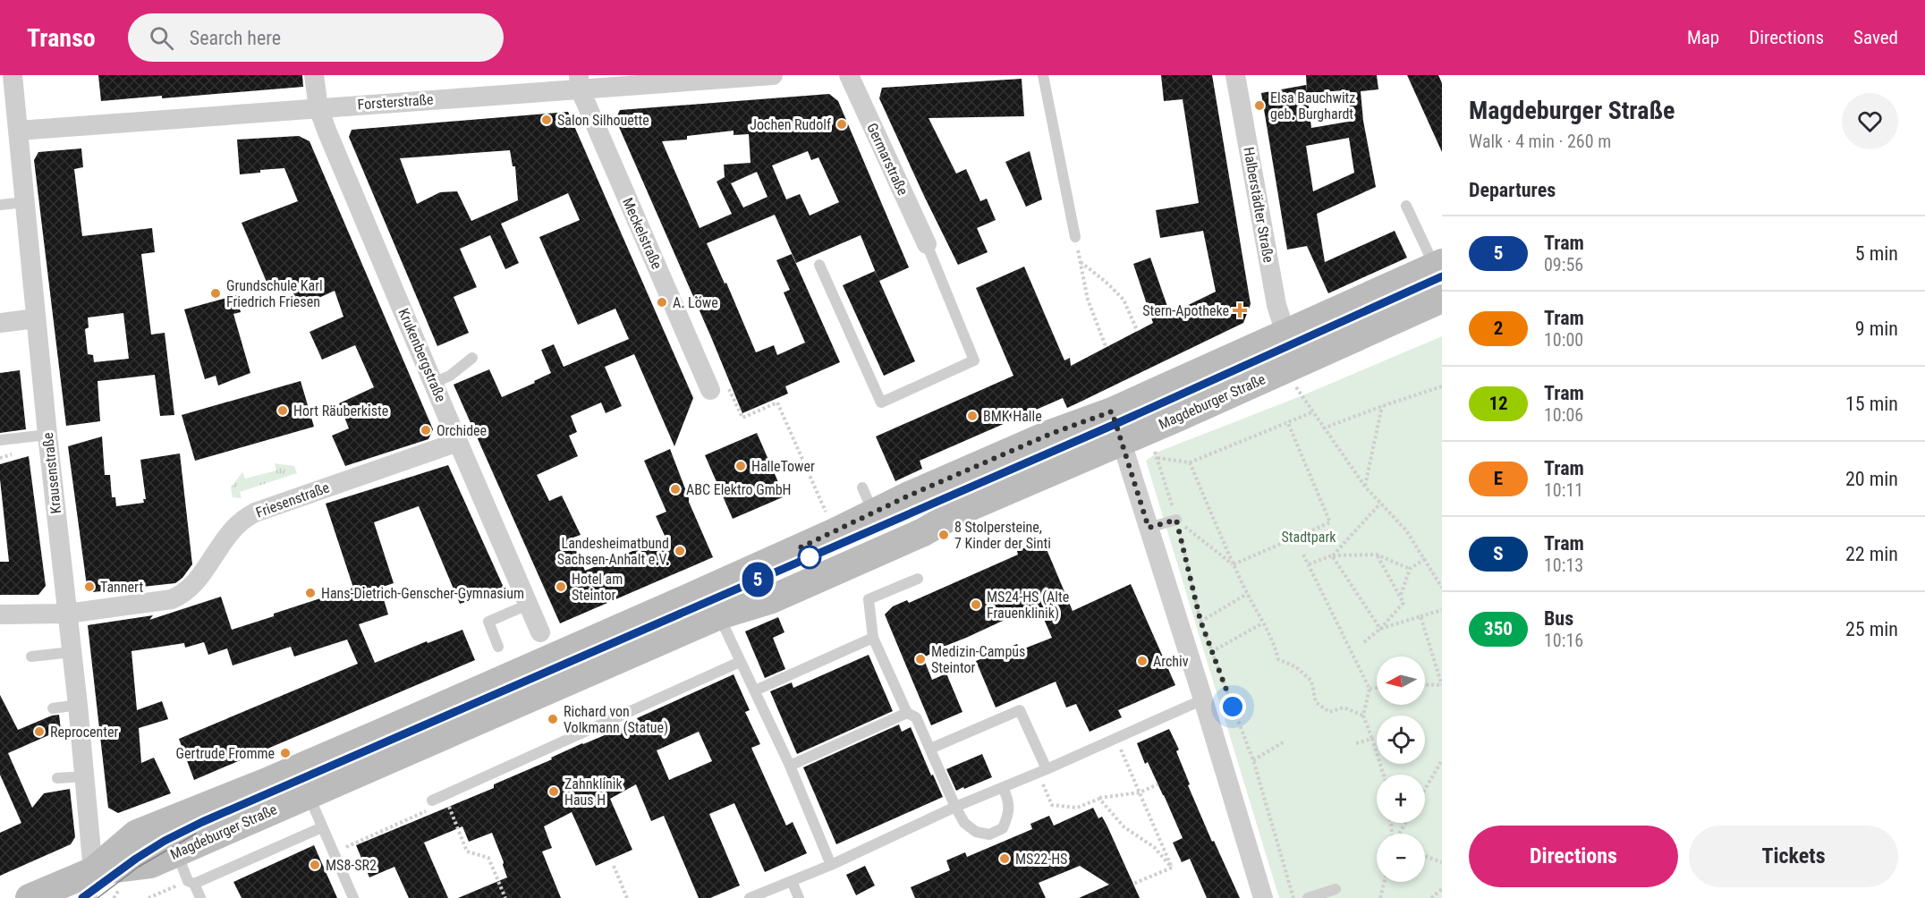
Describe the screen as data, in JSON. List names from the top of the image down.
{
  "streets": {
    "street": [
      "Forsterstraße",
      "Germarstraße",
      "Halberstädter Straße",
      "Meckelstraße",
      "Krukenbergstraße",
      "Magdeburger Straße",
      "Krausenstraße",
      "Friesenstraße"
    ]
  },
  "crossings": [
    ["Forsterstraße", "Meckelstraße"],
    ["Forsterstraße", "Krukenbergstraße"],
    ["Forsterstraße", "Krausenstraße"],
    ["Halberstädter Straße", "Magdeburger Straße"],
    ["Krukenbergstraße", "Friesenstraße"],
    ["Magdeburger Straße", "Krausenstraße"],
    ["Krausenstraße", "Friesenstraße"]
  ],
  "parks": ["Stadtpark"],
  "places": {
    "other": [
      "Elsa Bauchwitz geb. Burghardt",
      "Salon Silhouette",
      "Jochen Rudolf",
      "Grundschule Karl Friedrich Friesen",
      "A. Löwe",
      "Hort Räuberkiste",
      "BMK Halle",
      "Orchidee",
      "HalleTower",
      "ABC Elektro GmbH",
      "8 Stolpersteine, 7 Kinder der Sinti",
      "Landesheimatbund Sachsen-Anhalt e.V.",
      "Tannert",
      "Hotel am Steintor",
      "Hans-Dietrich-Genscher-Gymnasium",
      "MS24-HS (Alte Frauenklinik)",
      "Medizin-Campus Steintor",
      "Archiv",
      "Richard von Volkmann (Statue)",
      "Reprocenter",
      "Gertrude Fromme",
      "Zahnklinik Haus H",
      "MS22-HS",
      "MS8-SR2"
    ],
    "health": ["Stern-Apotheke"]
  },
  "lines": ["tram line 5"],
  "north": "left",
  "page": {
    "header": "Transo",
    "search": "Search here",
    "nav": ["Map", "Directions", "Saved"],
    "on_map": "5",
    "heading": [
      ["Magdeburger Straße", "Walk · 4 min · 260 m"],
      "Departures"
    ],
    "list": [
      {
        "mark": "5",
        "name": "Tram",
        "note": "09:56",
        "value": "5 min"
      },
      {
        "mark": "2",
        "name": "Tram",
        "note": "10:00",
        "value": "9 min"
      },
      {
        "mark": "12",
        "name": "Tram",
        "note": "10:06",
        "value": "15 min"
      },
      {
        "mark": "E",
        "name": "Tram",
        "note": "10:11",
        "value": "20 min"
      },
      {
        "mark": "S",
        "name": "Tram",
        "note": "10:13",
        "value": "22 min"
      },
      {
        "mark": "350",
        "name": "Bus",
        "note": "10:16",
        "value": "25 min"
      }
    ],
    "map_buttons": ["+", "−"],
    "buttons": ["Directions", "Tickets"]
  }
}
